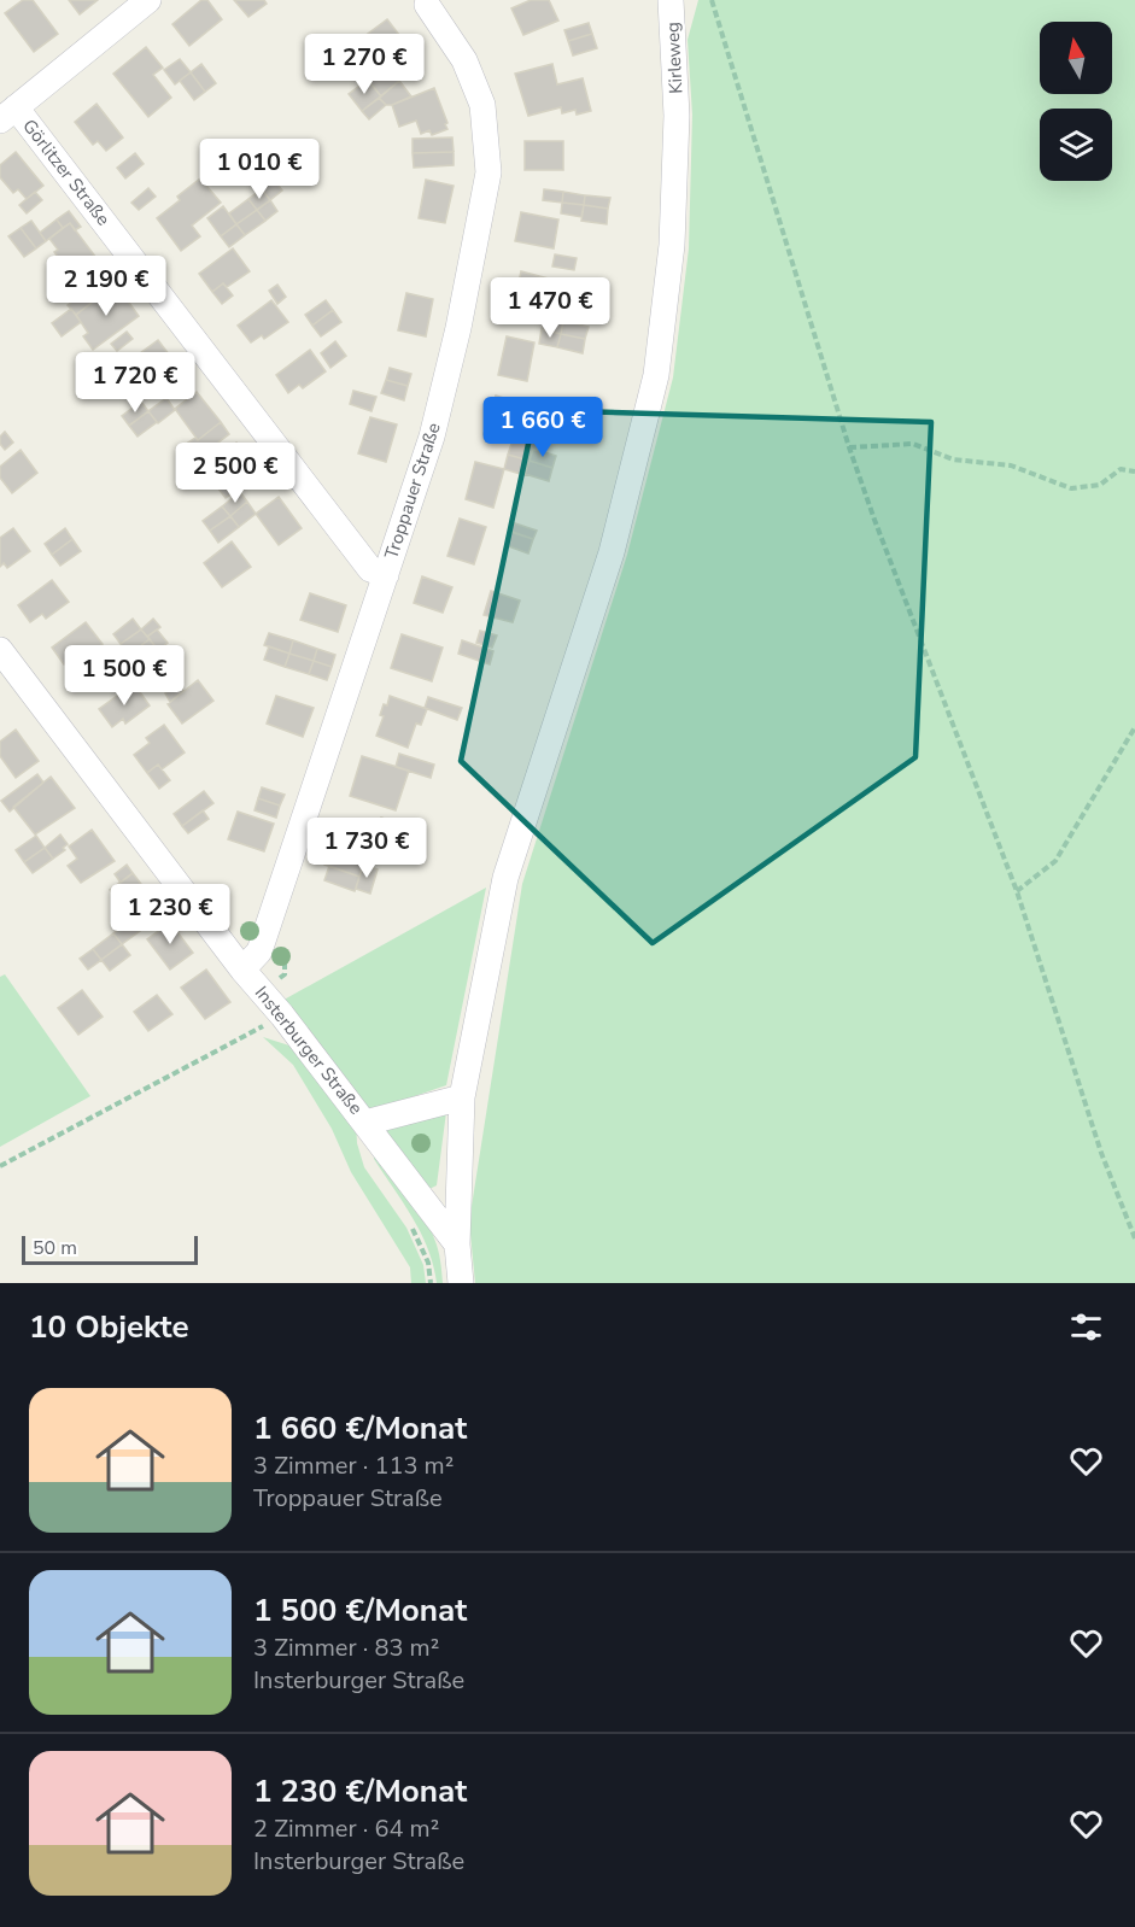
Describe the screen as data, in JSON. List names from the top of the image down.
{
  "streets": {
    "street": [
      "Kirleweg",
      "Görlitzer Straße",
      "Troppauer Straße",
      "Insterburger Straße"
    ]
  },
  "crossings": [
    ["Kirleweg", "Insterburger Straße"],
    ["Görlitzer Straße", "Troppauer Straße"],
    ["Troppauer Straße", "Insterburger Straße"]
  ],
  "scale_bar": "50 m",
  "north": "top",
  "page": {
    "price": [
      "1 270 €",
      "1 010 €",
      "2 190 €",
      "1 470 €",
      "1 720 €",
      "1 660 €",
      "2 500 €",
      "1 500 €",
      "1 730 €",
      "1 230 €"
    ],
    "scale": "50 m",
    "heading": "10 Objekte",
    "list": [
      {
        "name": "1 660 €/Monat",
        "note": "3 Zimmer · 113 m² · Troppauer Straße"
      },
      {
        "name": "1 500 €/Monat",
        "note": "3 Zimmer · 83 m² · Insterburger Straße"
      },
      {
        "name": "1 230 €/Monat",
        "note": "2 Zimmer · 64 m² · Insterburger Straße"
      }
    ]
  }
}
